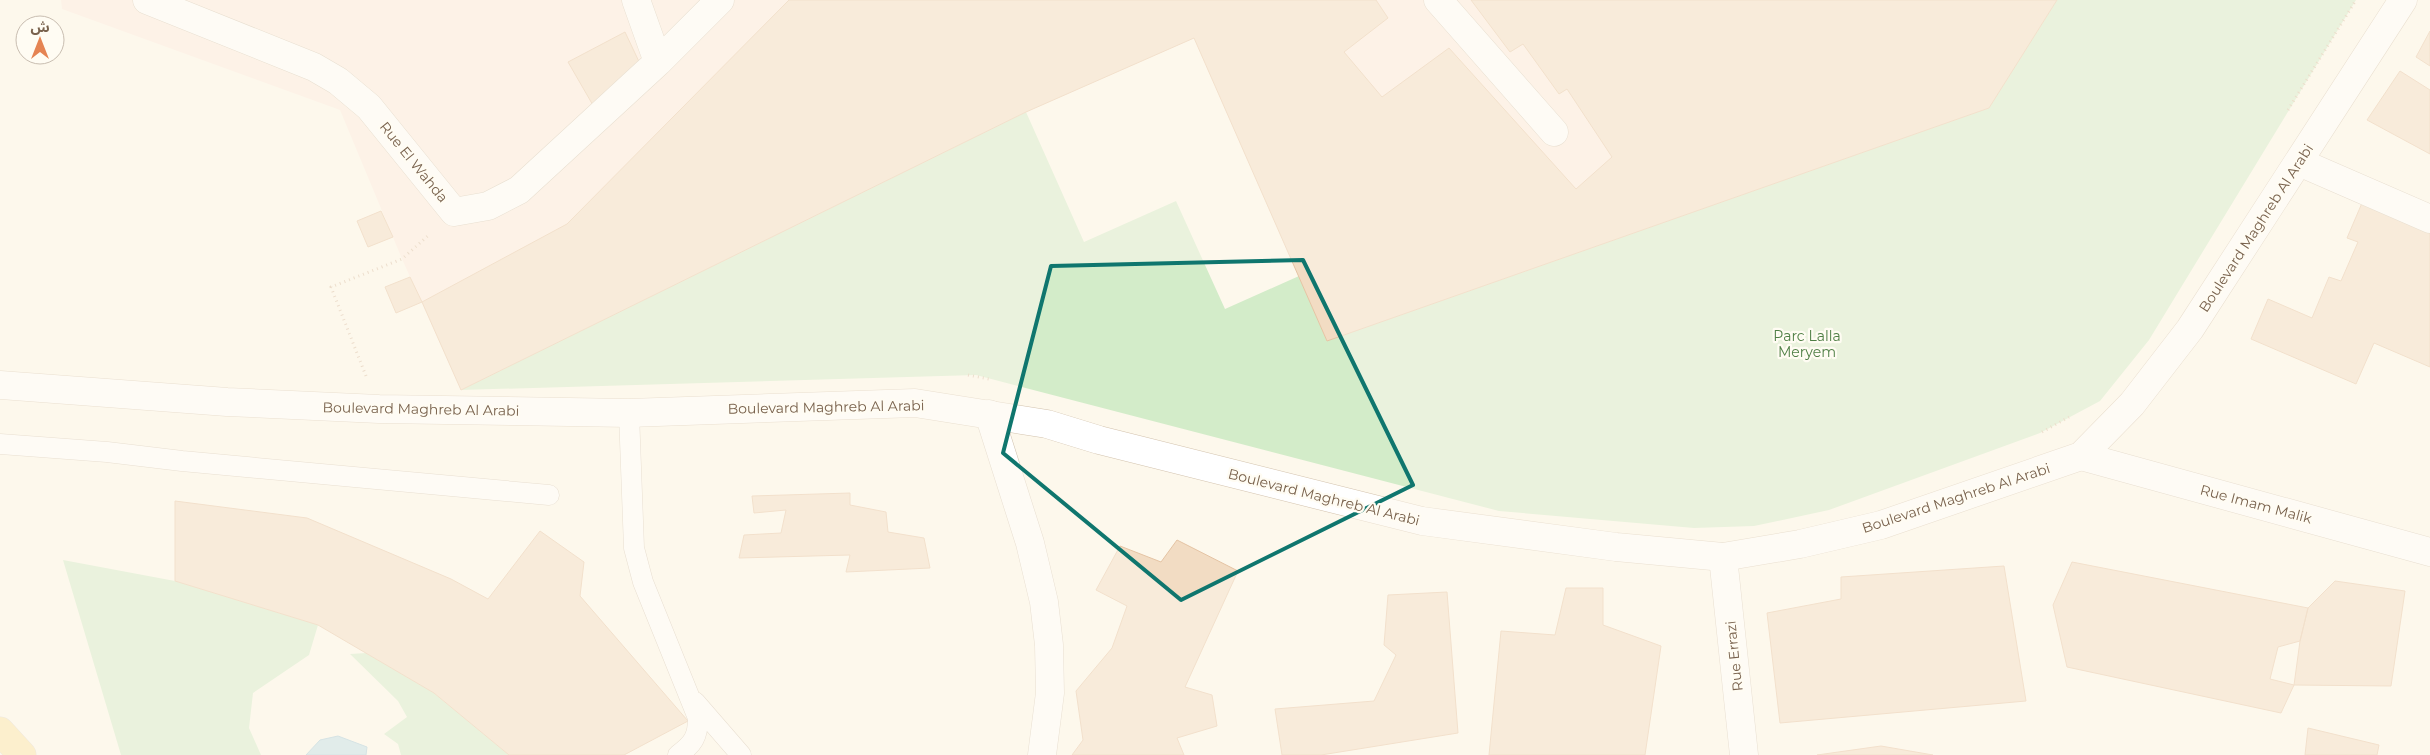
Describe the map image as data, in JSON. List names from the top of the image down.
{
  "streets": {
    "main road": [
      "Rue El Wahda",
      "Boulevard Maghreb Al Arabi",
      "Rue Imam Malik",
      "Rue Errazi"
    ]
  },
  "crossings": [
    ["Boulevard Maghreb Al Arabi", "Rue Imam Malik"],
    ["Boulevard Maghreb Al Arabi", "Rue Errazi"]
  ],
  "parks": ["Parc Lalla Meryem"],
  "north": "top"
}
